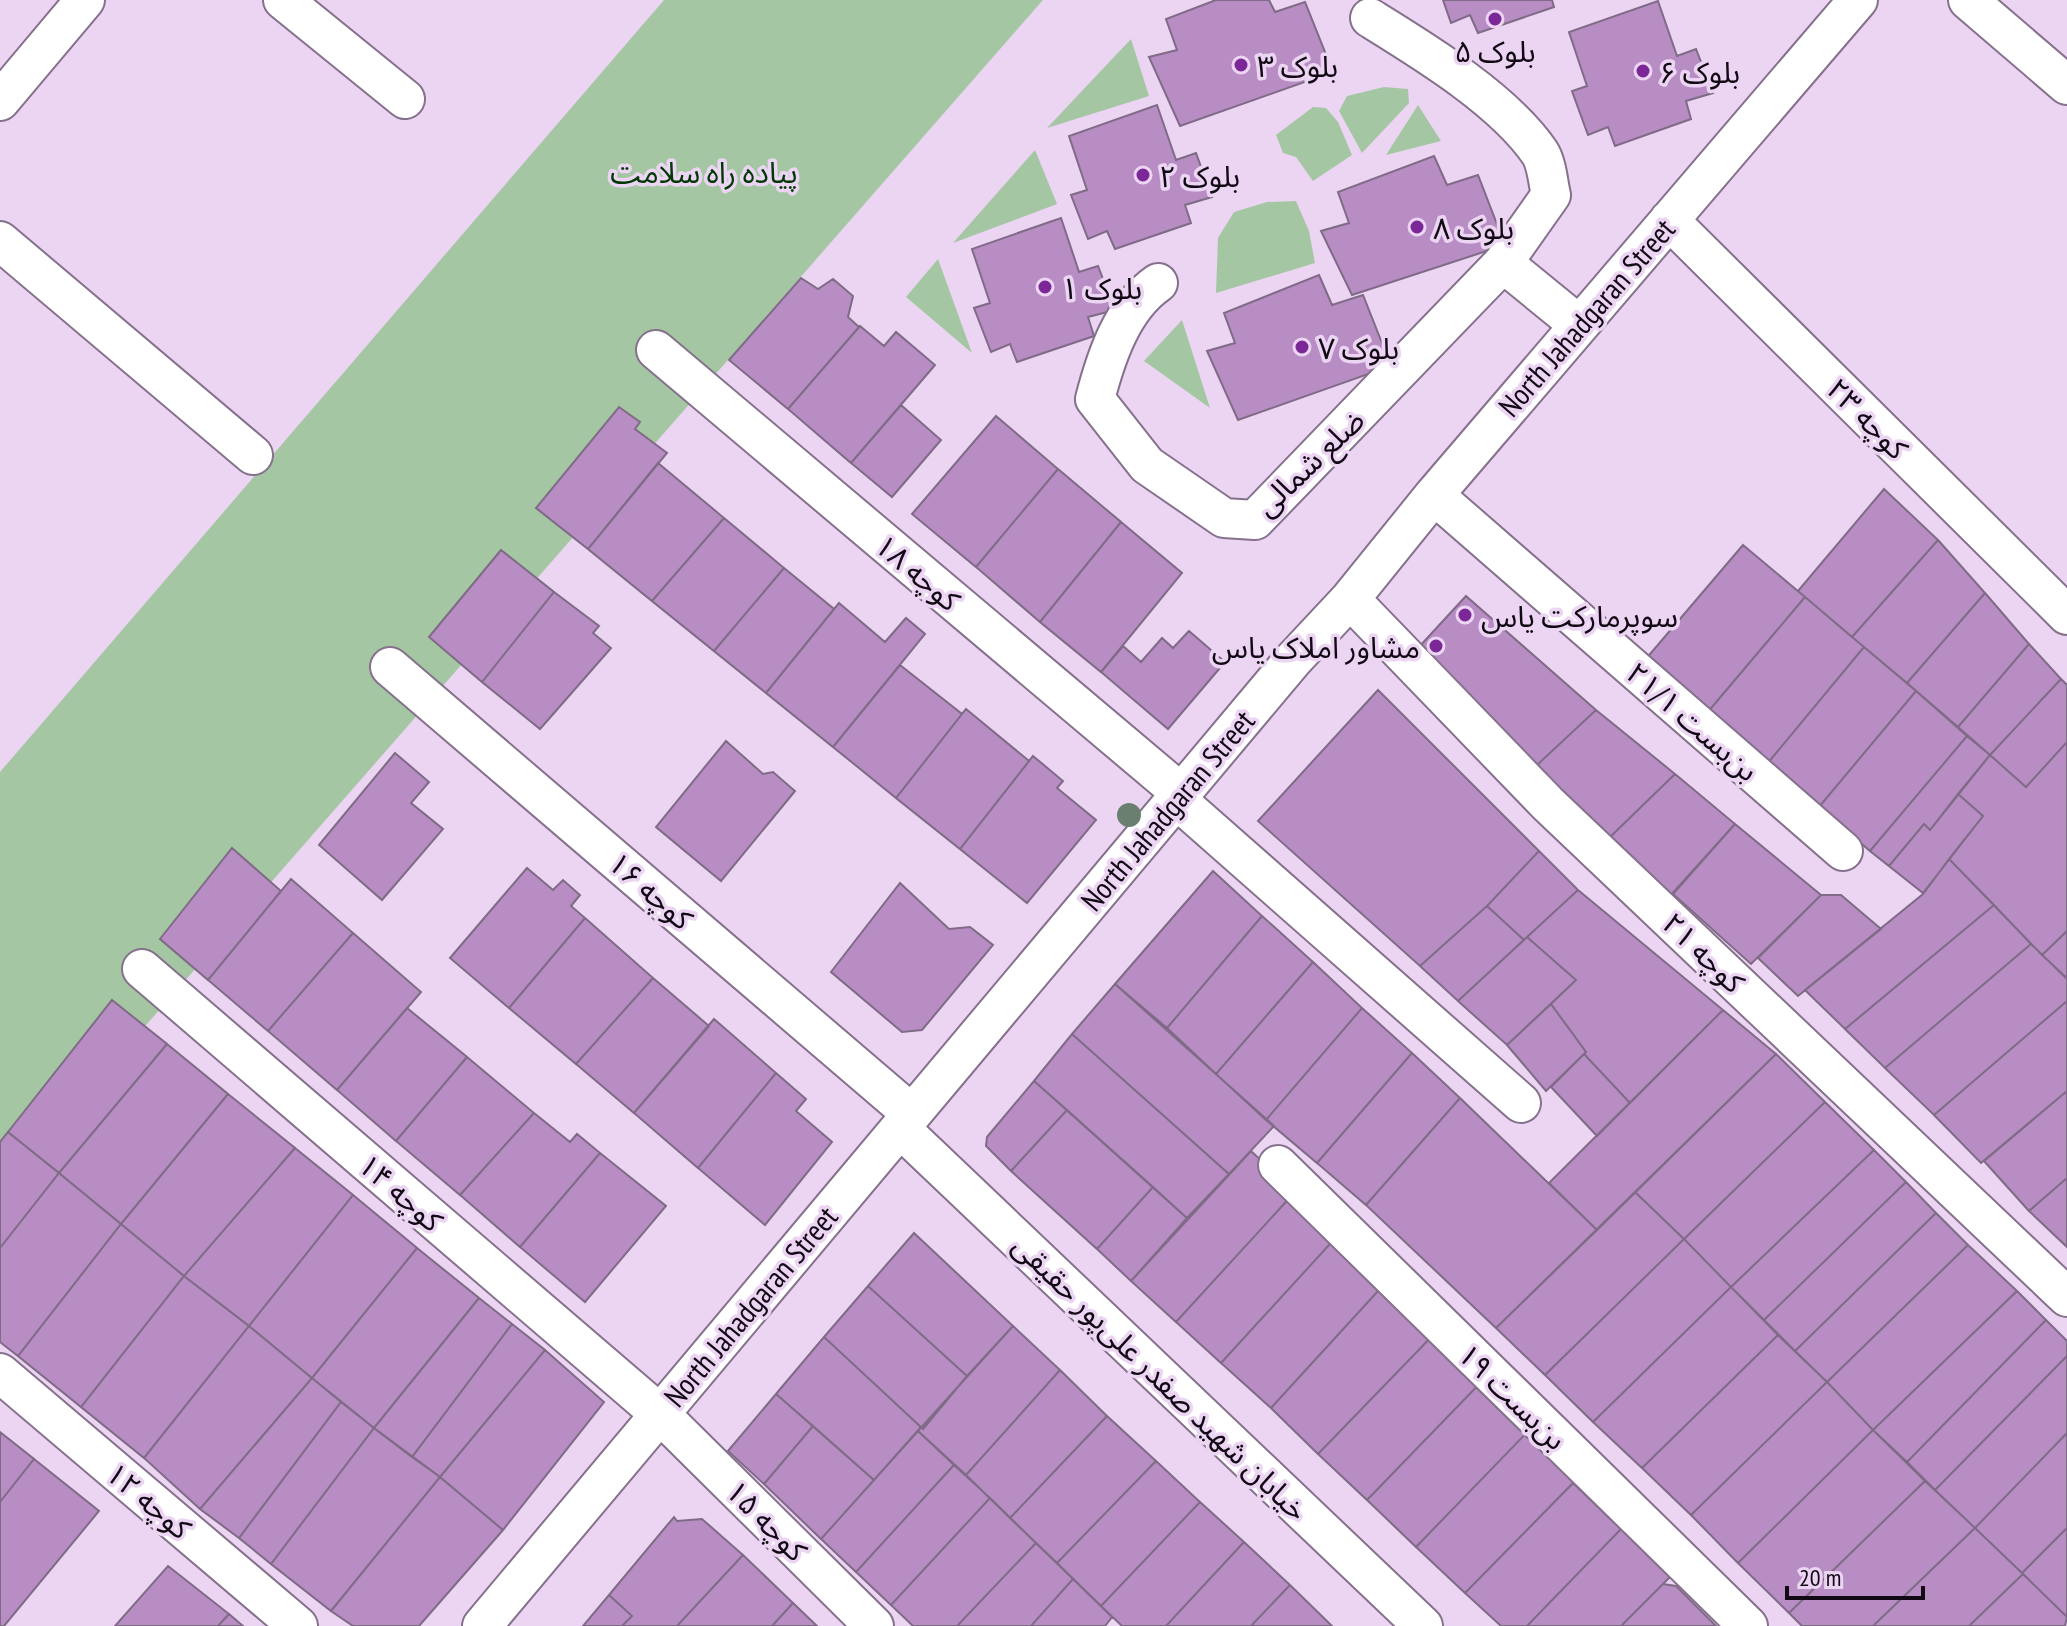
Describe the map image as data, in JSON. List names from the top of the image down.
{
  "streets": {
    "street": [
      "North Jahadgaran Street",
      "کوچه ۲۳",
      "ضلع شمالی",
      "کوچه ۱۸",
      "بن‌بست ۲۱/۱",
      "کوچه ۱۶",
      "کوچه ۲۱",
      "کوچه ۱۴",
      "خیابان شهید صفدر علی‌پور حقیقی",
      "بن‌بست ۱۹",
      "کوچه ۱۲",
      "کوچه ۱۵"
    ]
  },
  "crossings": [
    ["North Jahadgaran Street", "کوچه ۲۳"],
    ["North Jahadgaran Street", "کوچه ۱۸"],
    ["North Jahadgaran Street", "بن‌بست ۲۱/۱"],
    ["North Jahadgaran Street", "کوچه ۱۶"],
    ["North Jahadgaran Street", "کوچه ۲۱"],
    ["North Jahadgaran Street", "کوچه ۱۴"],
    ["North Jahadgaran Street", "خیابان شهید صفدر علی‌پور حقیقی"],
    ["North Jahadgaran Street", "کوچه ۱۵"],
    ["کوچه ۱۶", "خیابان شهید صفدر علی‌پور حقیقی"],
    ["کوچه ۱۴", "کوچه ۱۵"]
  ],
  "parks": ["پیاده راه سلامت"],
  "places": [
    "بلوک ۵",
    "بلوک ۳",
    "بلوک ۶",
    "بلوک ۲",
    "بلوک ۸",
    "بلوک ۱",
    "بلوک ۷",
    "سوپرمارکت یاس",
    "مشاور املاک یاس"
  ],
  "scale_bar": "20 m"
}
